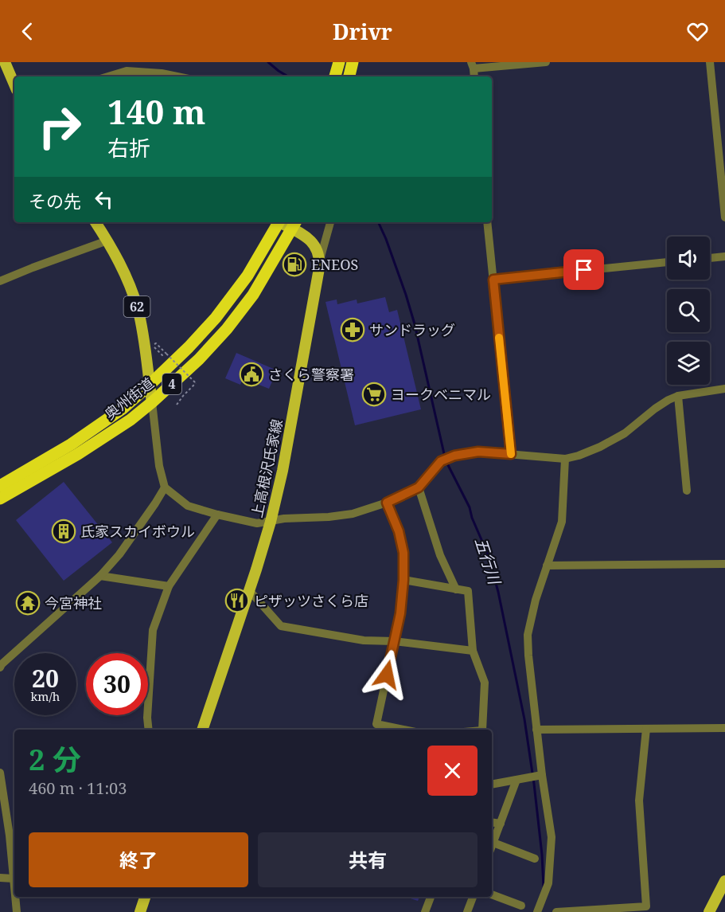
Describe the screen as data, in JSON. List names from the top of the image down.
{
  "streets": {
    "highway": ["4", "奥州街道"],
    "main road": ["62", "上高根沢氏家線"]
  },
  "crossings": [
    ["62", "奥州街道"]
  ],
  "water": ["五行川"],
  "places": {
    "fuel station": ["ENEOS"],
    "pharmacy": ["サンドラッグ"],
    "public building": ["さくら警察署"],
    "supermarket": ["ヨークベニマル"],
    "building": ["氏家スカイボウル"],
    "restaurant": ["ピザッツさくら店"],
    "temple": ["今宮神社"]
  },
  "page": {
    "header": "Drivr",
    "turn": ["140 m", "右折"],
    "then": "その先",
    "speed": "20 km/h",
    "limit": "30",
    "heading": ["2 分", "460 m · 11:03"],
    "buttons": ["終了", "共有"]
  }
}
